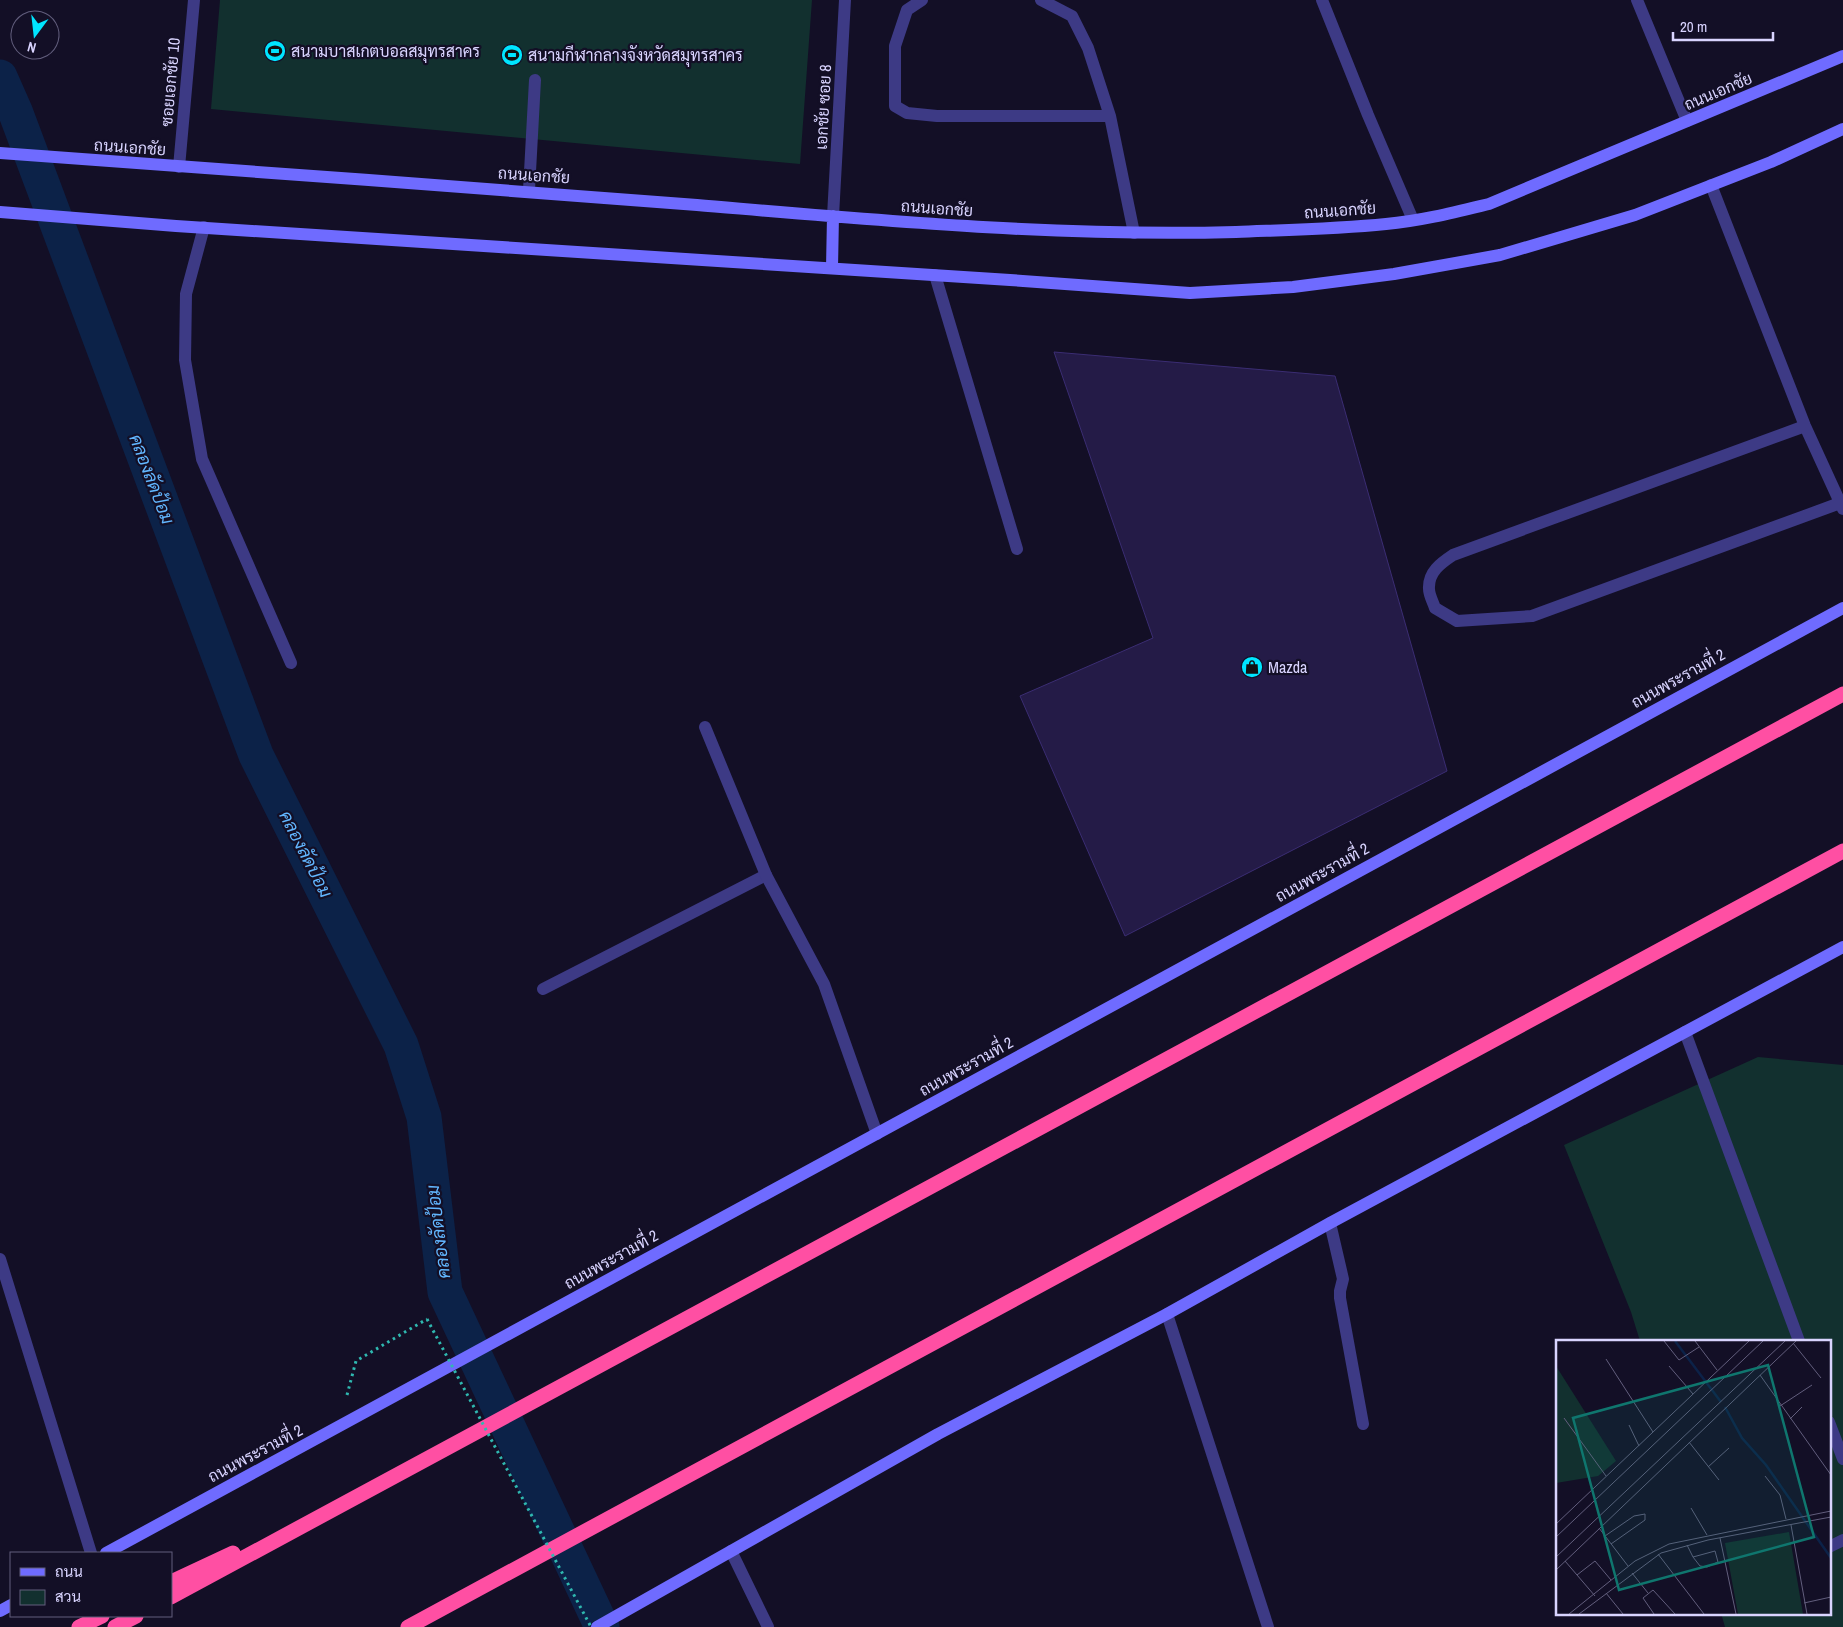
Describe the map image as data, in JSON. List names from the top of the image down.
{
  "streets": {
    "main road": ["ถนนเอกชัย", "ถนนพระรามที่ 2"],
    "street": ["ซอยเอกชัย 10", "เอกชัย ซอย 8"]
  },
  "crossings": [
    ["ซอยเอกชัย 10", "ถนนเอกชัย"],
    ["ถนนเอกชัย", "เอกชัย ซอย 8"]
  ],
  "water": ["คลองลัดป้อม"],
  "places": {
    "sports": ["สนามบาสเกตบอลสมุทรสาคร", "สนามกีฬากลางจังหวัดสมุทรสาคร"],
    "shop": ["Mazda"]
  },
  "legend": ["ถนน", "สวน"],
  "scale_bar": "20 m",
  "north": "bottom"
}
